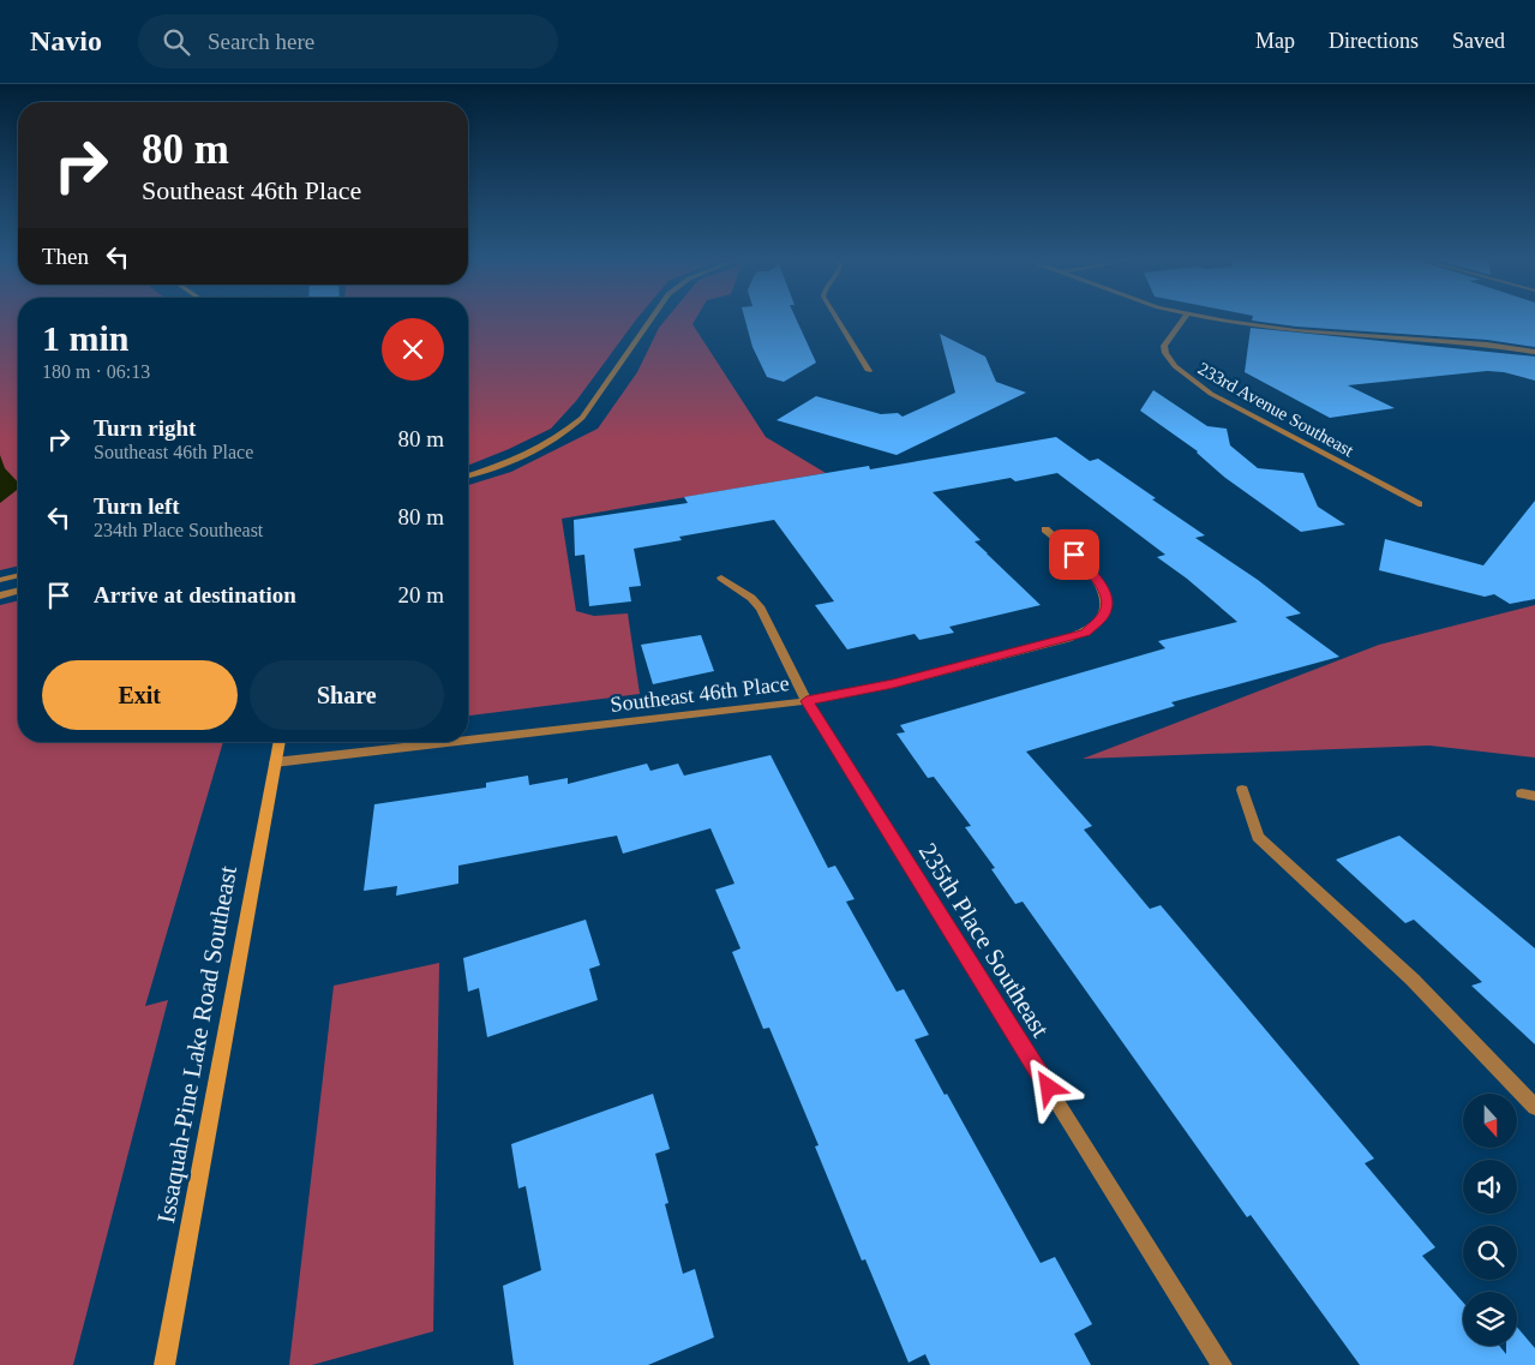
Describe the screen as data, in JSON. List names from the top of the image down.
{
  "streets": {
    "main road": ["Issaquah-Pine Lake Road Southeast"],
    "street": ["233rd Avenue Southeast", "Southeast 46th Place", "235th Place Southeast"]
  },
  "crossings": [
    ["Southeast 46th Place", "235th Place Southeast"],
    ["Southeast 46th Place", "Issaquah-Pine Lake Road Southeast"]
  ],
  "north": "bottom",
  "page": {
    "header": "Navio",
    "search": "Search here",
    "nav": ["Map", "Directions", "Saved"],
    "turn": ["80 m", "Southeast 46th Place"],
    "then": "Then",
    "heading": ["1 min", "180 m · 06:13"],
    "list": [
      {
        "name": "Turn right",
        "note": "Southeast 46th Place",
        "value": "80 m"
      },
      {
        "name": "Turn left",
        "note": "234th Place Southeast",
        "value": "80 m"
      },
      {
        "name": "Arrive at destination",
        "value": "20 m"
      }
    ],
    "buttons": ["Exit", "Share"]
  }
}
